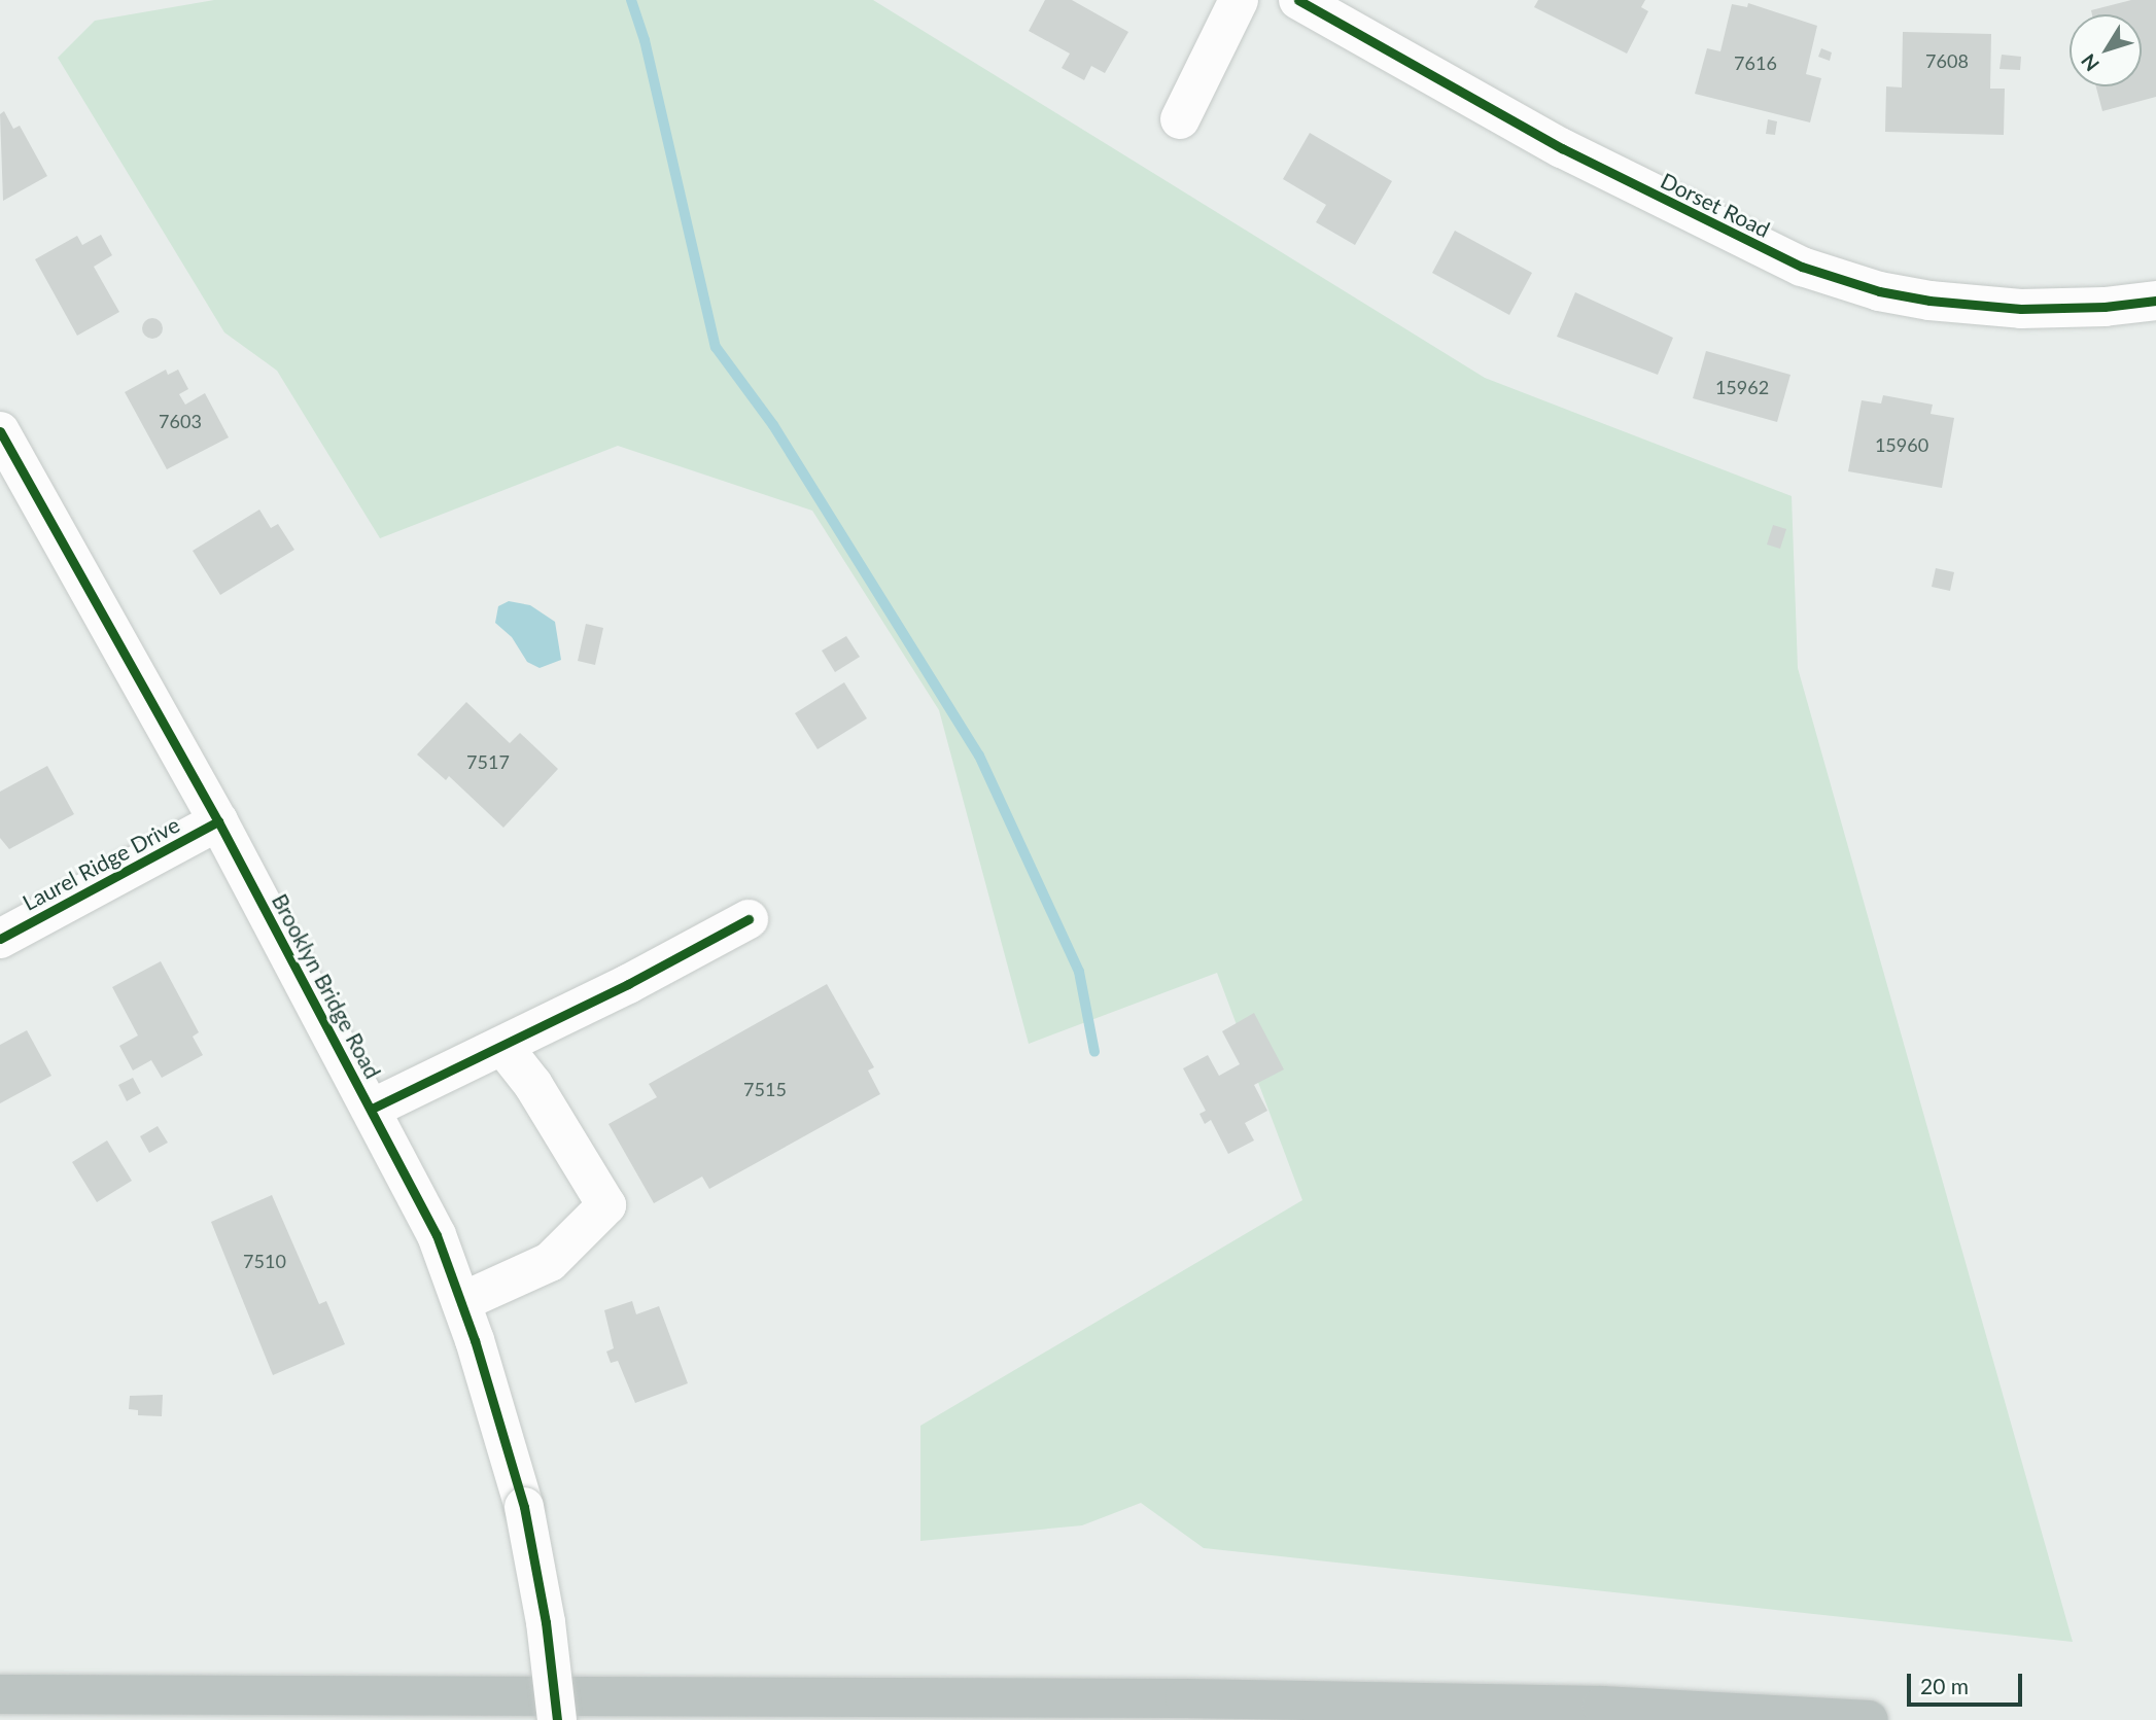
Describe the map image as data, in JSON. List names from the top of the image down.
{
  "streets": {
    "street": ["Dorset Road", "Laurel Ridge Drive", "Brooklyn Bridge Road"]
  },
  "crossings": [
    ["Laurel Ridge Drive", "Brooklyn Bridge Road"]
  ],
  "house_numbers": [
    "7608",
    "7616",
    "15962",
    "7603",
    "15960",
    "7517",
    "7515",
    "7510"
  ],
  "scale_bar": "20 m",
  "north": "bottom left"
}
